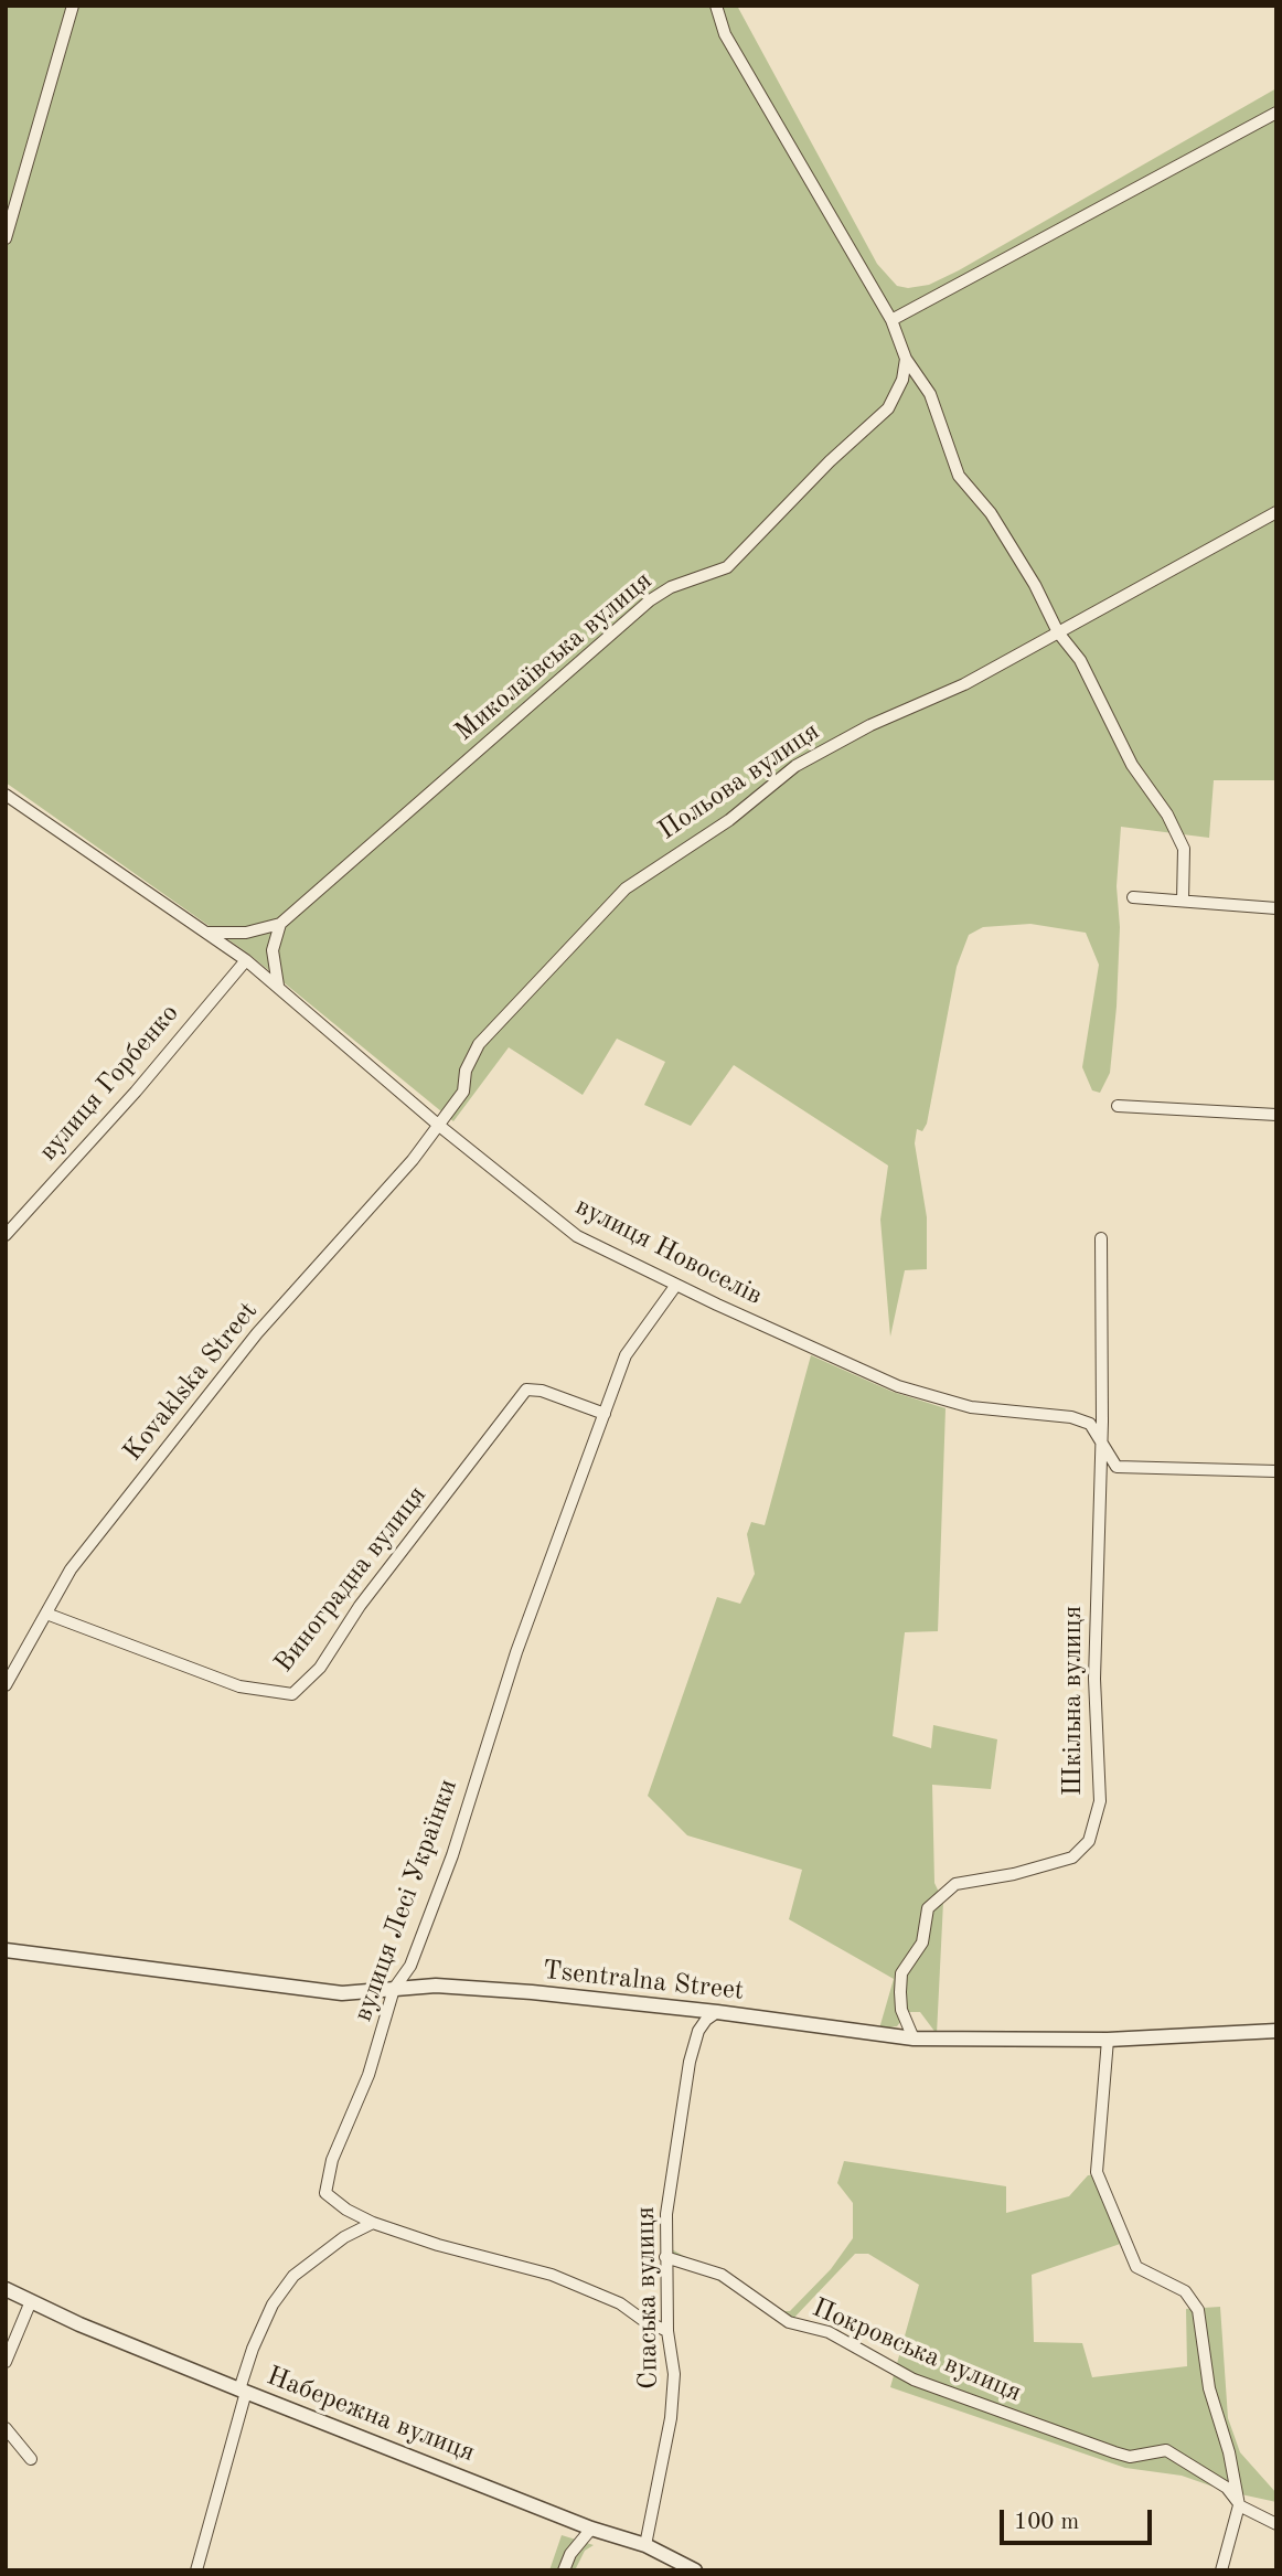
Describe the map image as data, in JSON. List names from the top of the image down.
{
  "streets": {
    "street": [
      "Миколаївська вулиця",
      "Польова вулиця",
      "вулиця Горбенко",
      "вулиця Новоселів",
      "Kovaklska Street",
      "Виноградна вулиця",
      "Шкільна вулиця",
      "вулиця Лесі Українки",
      "Tsentralna Street",
      "Спаська вулиця",
      "Покровська вулиця",
      "Набережна вулиця"
    ]
  },
  "crossings": [
    ["Миколаївська вулиця", "вулиця Новоселів"],
    ["Польова вулиця", "вулиця Новоселів"],
    ["Польова вулиця", "Kovaklska Street"],
    ["вулиця Горбенко", "вулиця Новоселів"],
    ["вулиця Новоселів", "Kovaklska Street"],
    ["вулиця Новоселів", "Шкільна вулиця"],
    ["вулиця Новоселів", "вулиця Лесі Українки"],
    ["Kovaklska Street", "Виноградна вулиця"],
    ["Виноградна вулиця", "вулиця Лесі Українки"],
    ["Шкільна вулиця", "Tsentralna Street"],
    ["вулиця Лесі Українки", "Tsentralna Street"],
    ["Tsentralna Street", "Спаська вулиця"],
    ["Спаська вулиця", "Покровська вулиця"],
    ["Спаська вулиця", "Набережна вулиця"]
  ],
  "scale_bar": "100 m"
}
